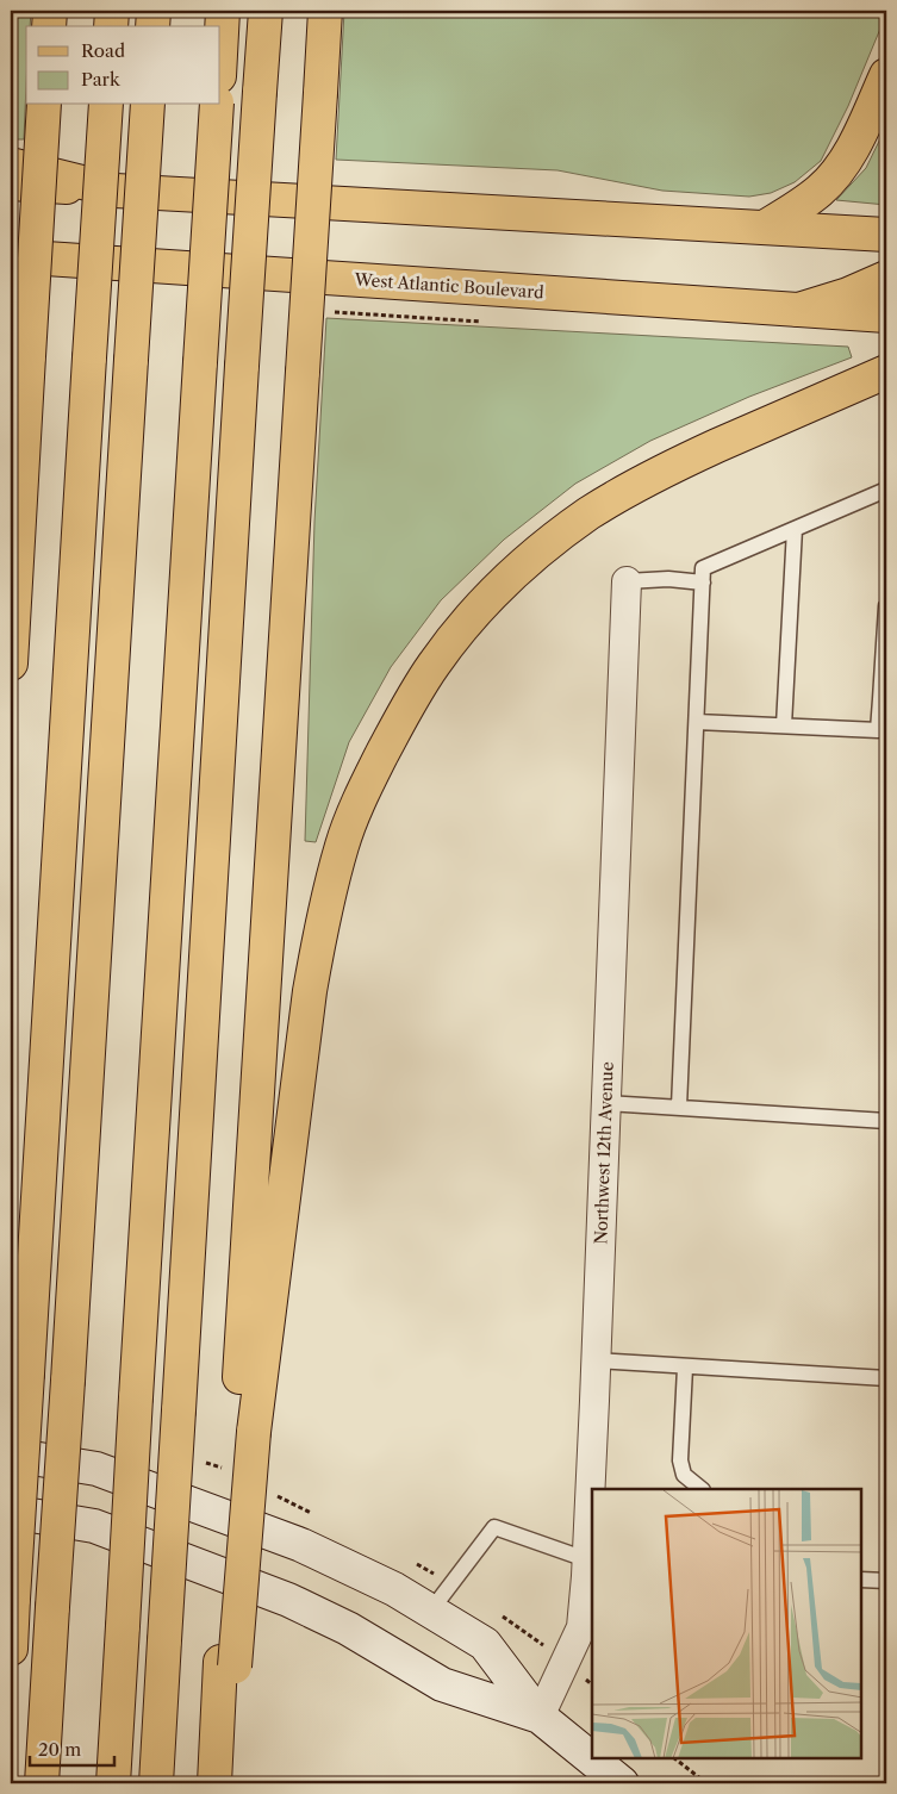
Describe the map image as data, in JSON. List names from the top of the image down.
{
  "streets": {
    "main road": ["West Atlantic Boulevard"],
    "street": ["Northwest 12th Avenue"]
  },
  "legend": ["Road", "Park"],
  "scale_bar": "20 m"
}
